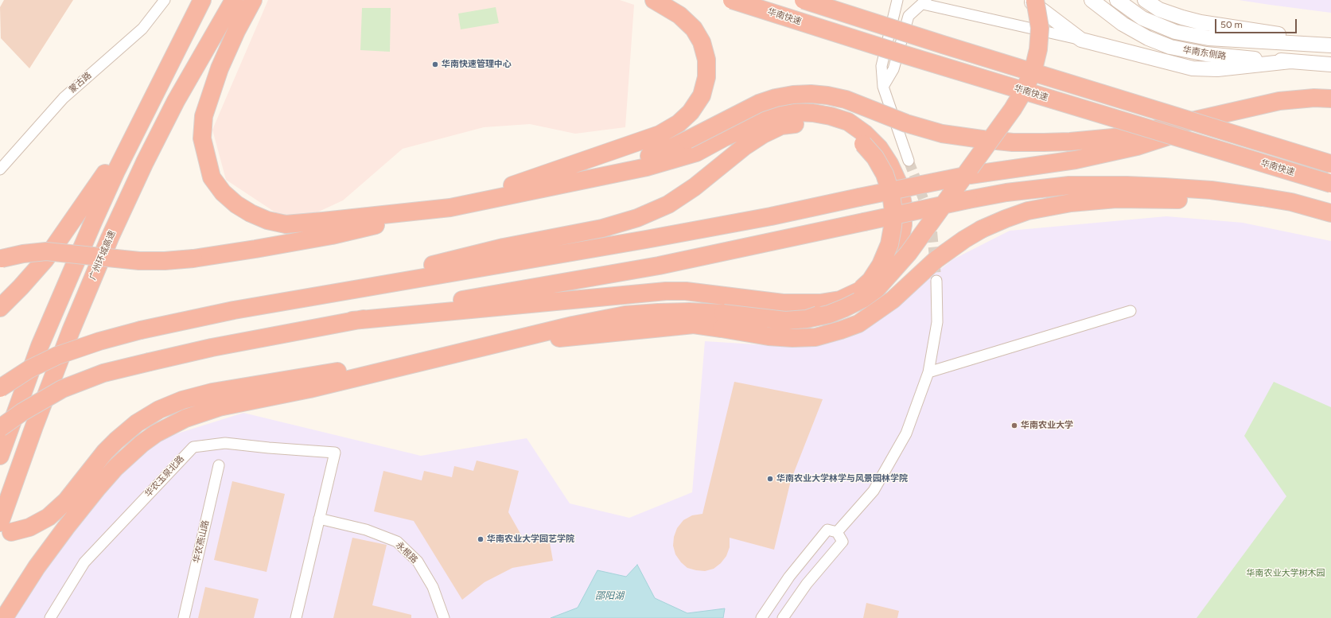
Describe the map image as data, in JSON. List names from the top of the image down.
{
  "streets": {
    "highway": ["华南快速", "广州环城高速"],
    "street": [
      "华南东侧路",
      "蒙古路",
      "华农玉泉北路",
      "华农燕山路",
      "永根路"
    ]
  },
  "crossings": [
    ["华农玉泉北路", "永根路"]
  ],
  "water": ["邵阳湖"],
  "parks": ["华南农业大学树木园"],
  "places": [
    "华南快速管理中心",
    "华南农业大学",
    "华南农业大学林学与风景园林学院",
    "华南农业大学园艺学院"
  ],
  "scale_bar": "50 m"
}
